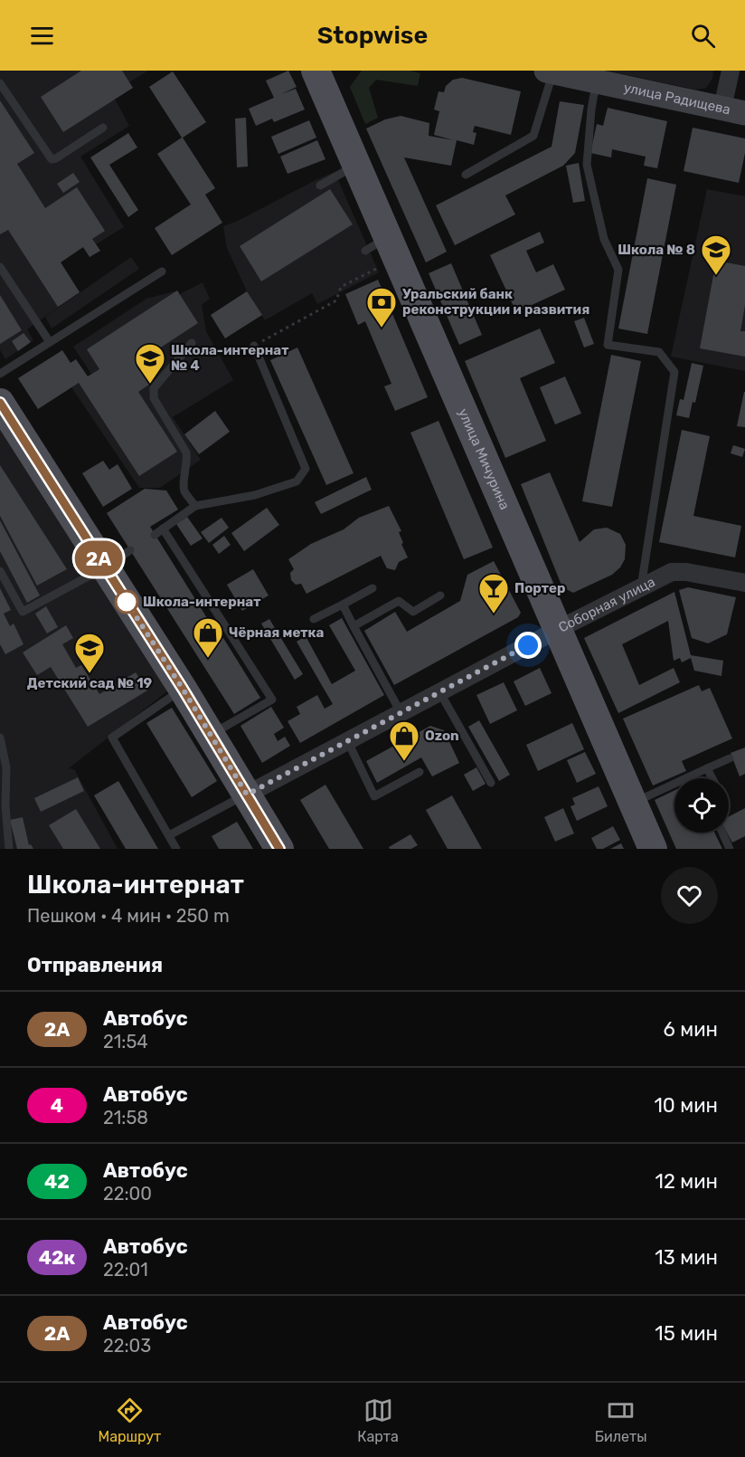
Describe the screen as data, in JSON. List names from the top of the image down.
{
  "streets": {
    "main road": ["улица Мичурина"],
    "street": ["улица Радищева", "Соборная улица"]
  },
  "crossings": [
    ["улица Мичурина", "Соборная улица"]
  ],
  "places": {
    "school or university": ["Школа № 8", "Школа-интернат № 4", "Детский сад № 19"],
    "bank": ["Уральский банк реконструкции и развития"],
    "other": ["Школа-интернат"],
    "bar": ["Портер"],
    "shop": ["Чёрная метка", "Ozon"]
  },
  "lines": ["bus line 2А"],
  "page": {
    "header": "Stopwise",
    "on_map": "2А",
    "heading": [
      ["Школа-интернат", "Пешком · 4 мин · 250 m"],
      "Отправления"
    ],
    "list": [
      {
        "mark": "2А",
        "name": "Автобус",
        "note": "21:54",
        "value": "6 мин"
      },
      {
        "mark": "4",
        "name": "Автобус",
        "note": "21:58",
        "value": "10 мин"
      },
      {
        "mark": "42",
        "name": "Автобус",
        "note": "22:00",
        "value": "12 мин"
      },
      {
        "mark": "42к",
        "name": "Автобус",
        "note": "22:01",
        "value": "13 мин"
      },
      {
        "mark": "2А",
        "name": "Автобус",
        "note": "22:03",
        "value": "15 мин"
      }
    ],
    "tabs": ["Маршрут", "Карта", "Билеты"]
  }
}
